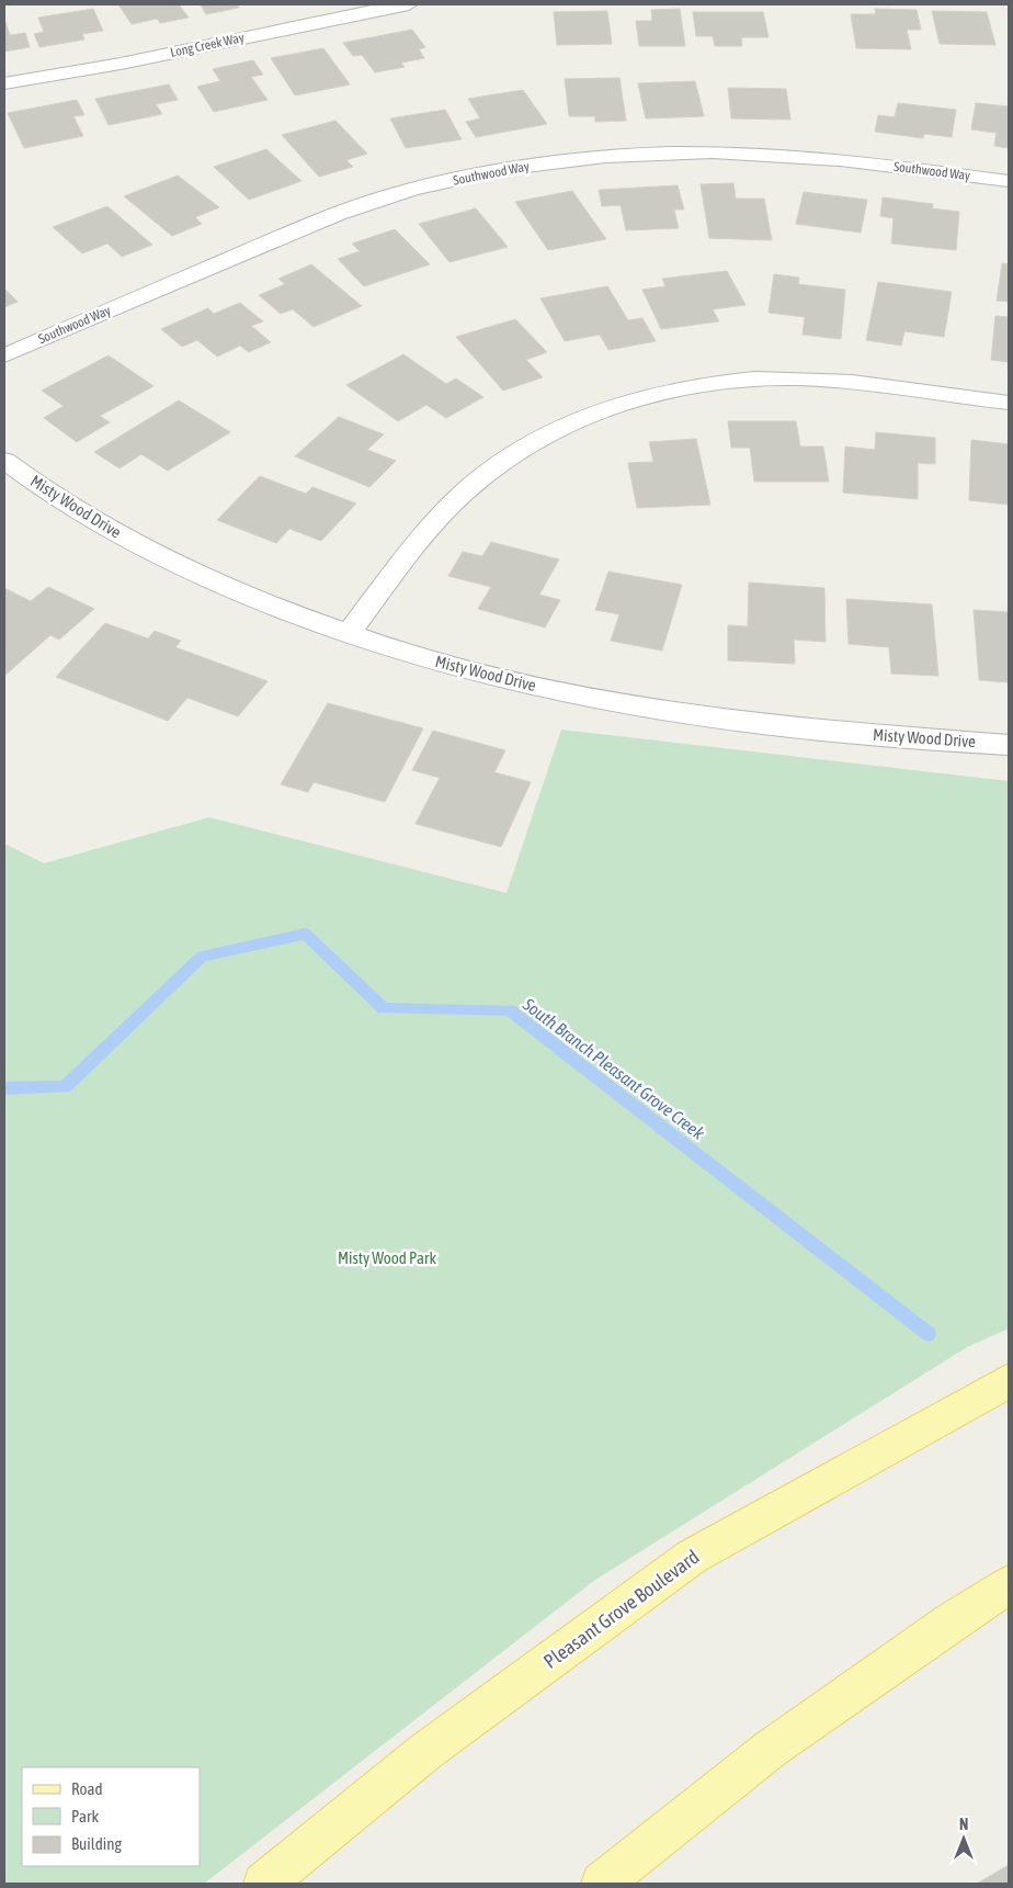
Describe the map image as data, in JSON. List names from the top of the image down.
{
  "streets": {
    "main road": ["Pleasant Grove Boulevard"],
    "street": ["Long Creek Way", "Southwood Way", "Misty Wood Drive"]
  },
  "water": ["South Branch Pleasant Grove Creek"],
  "parks": ["Misty Wood Park"],
  "legend": ["Road", "Park", "Building"],
  "north": "top"
}
